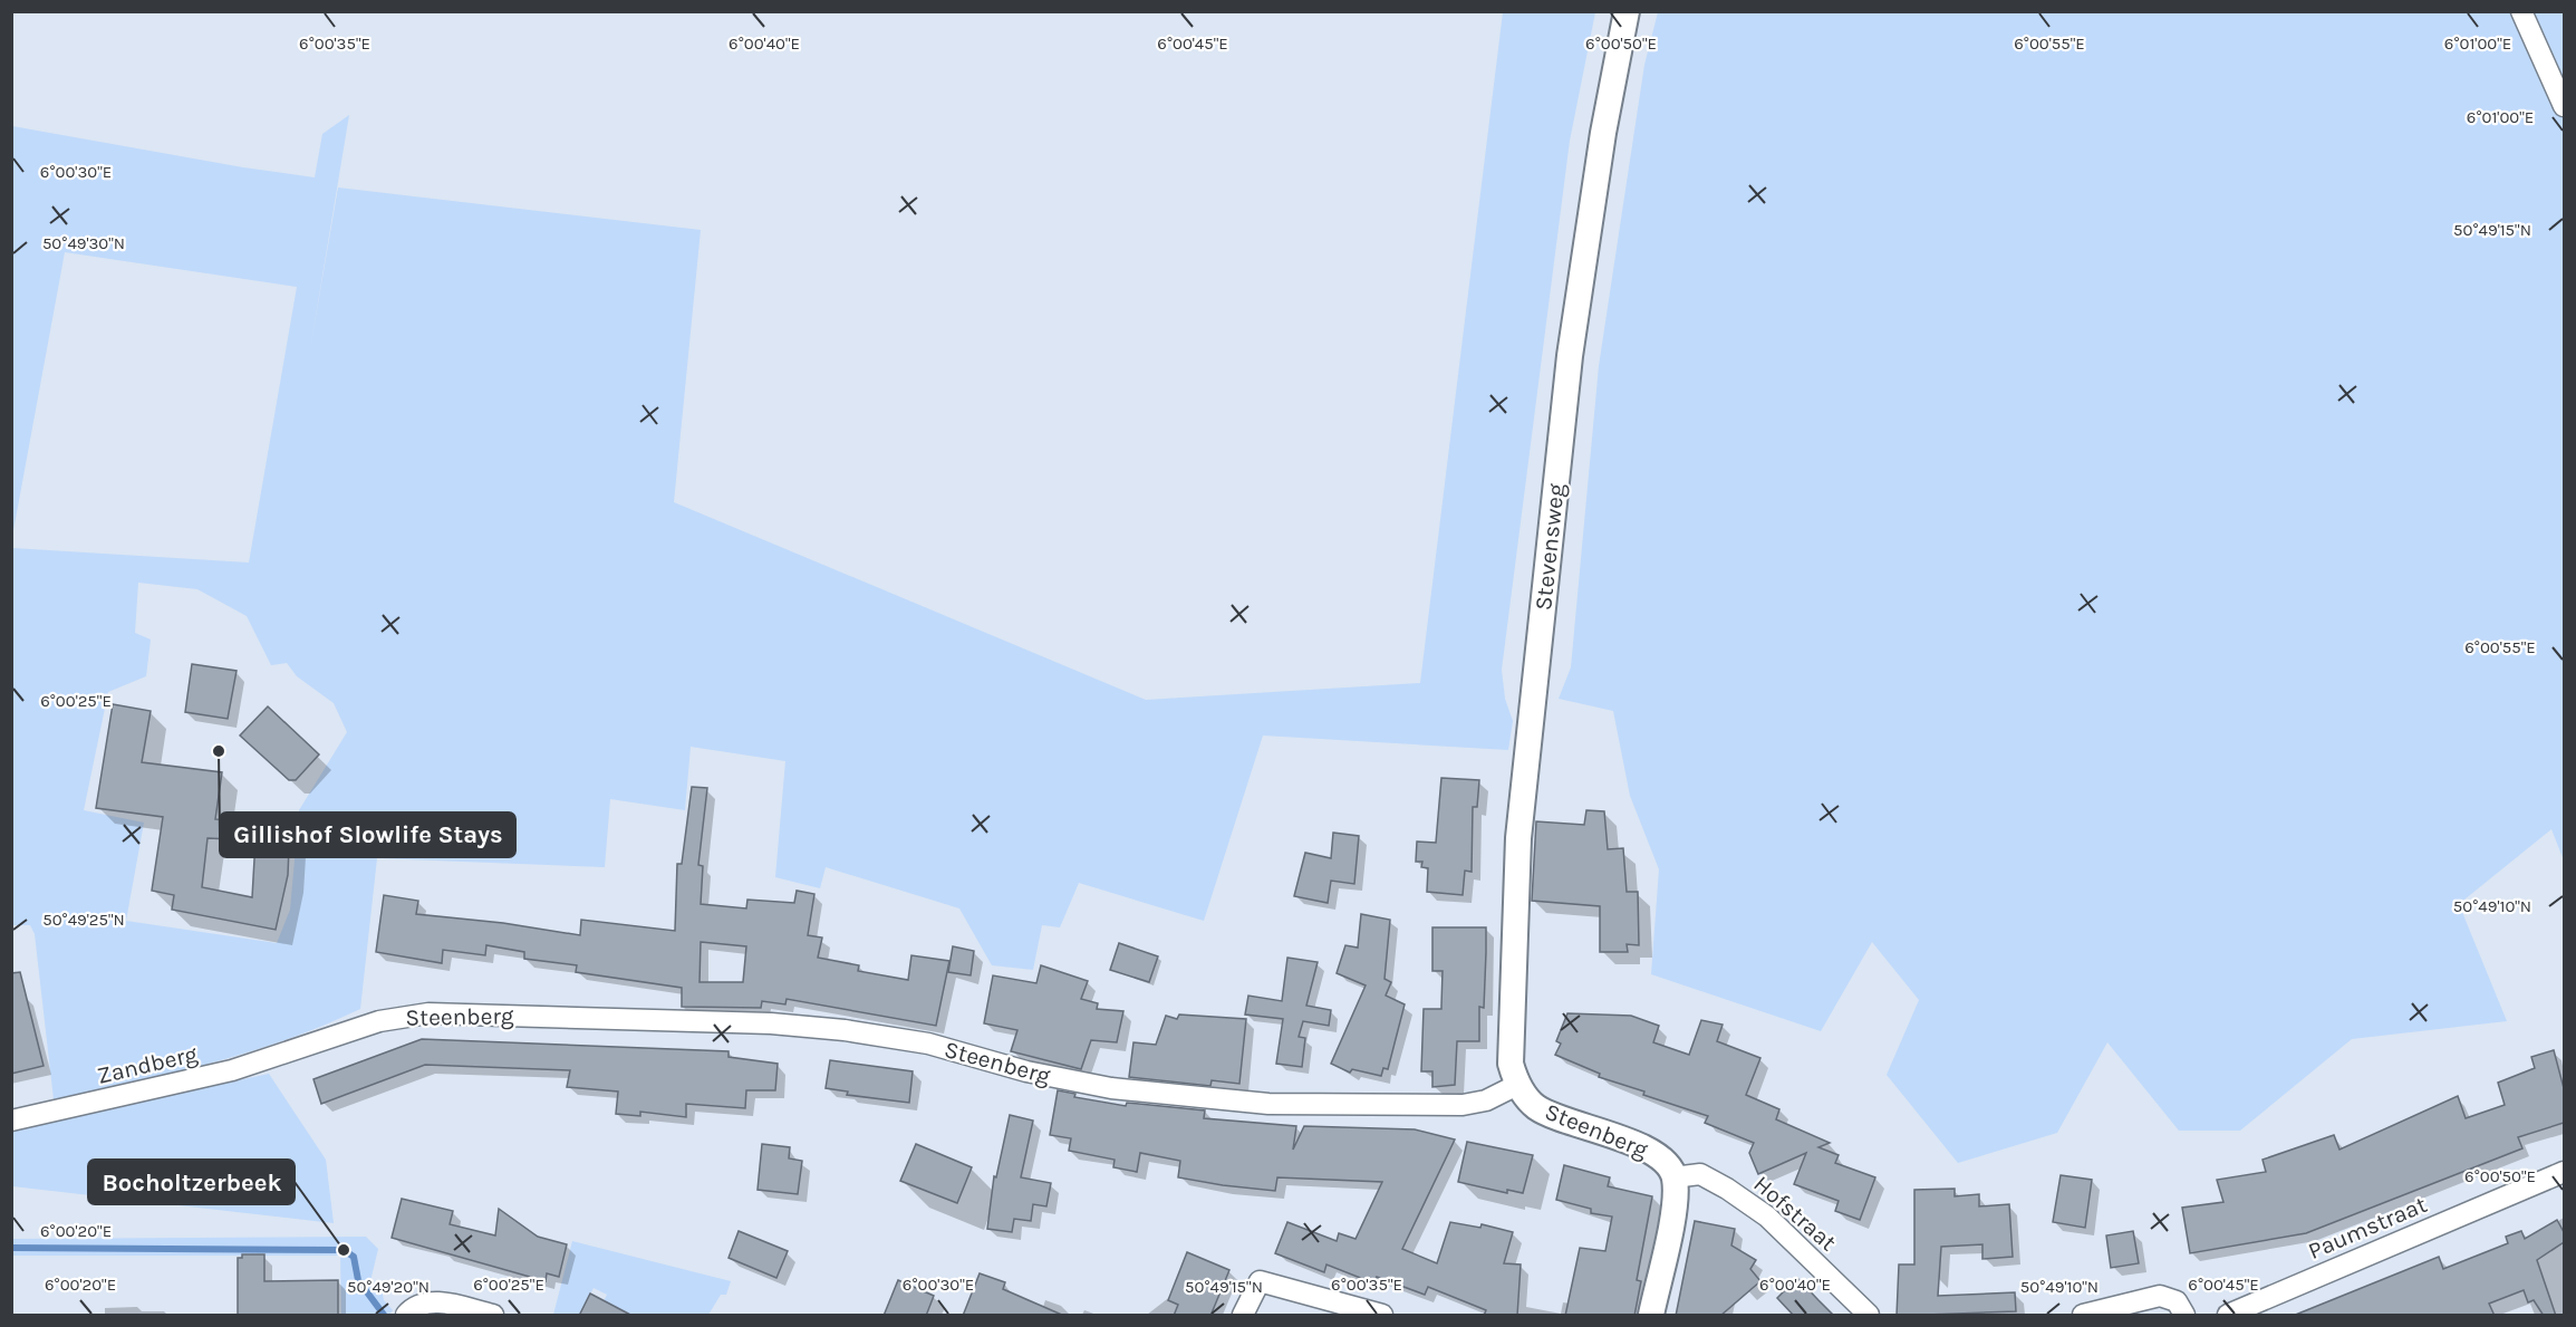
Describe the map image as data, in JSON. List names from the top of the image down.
{
  "streets": {
    "street": [
      "Stevensweg",
      "Steenberg",
      "Zandberg",
      "Hofstraat",
      "Paumstraat"
    ]
  },
  "crossings": [
    ["Stevensweg", "Steenberg"],
    ["Steenberg", "Zandberg"],
    ["Steenberg", "Hofstraat"]
  ],
  "places": ["Gillishof Slowlife Stays", "Bocholtzerbeek"],
  "coordinates": [
    "6°00'35\"E",
    "6°00'40\"E",
    "6°00'45\"E",
    "6°00'50\"E",
    "6°00'55\"E",
    "6°01'00\"E",
    "6°00'30\"E",
    "50°49'15\"N",
    "50°49'30\"N",
    "6°00'25\"E",
    "50°49'10\"N",
    "50°49'25\"N",
    "6°00'20\"E",
    "50°49'20\"N"
  ]
}
